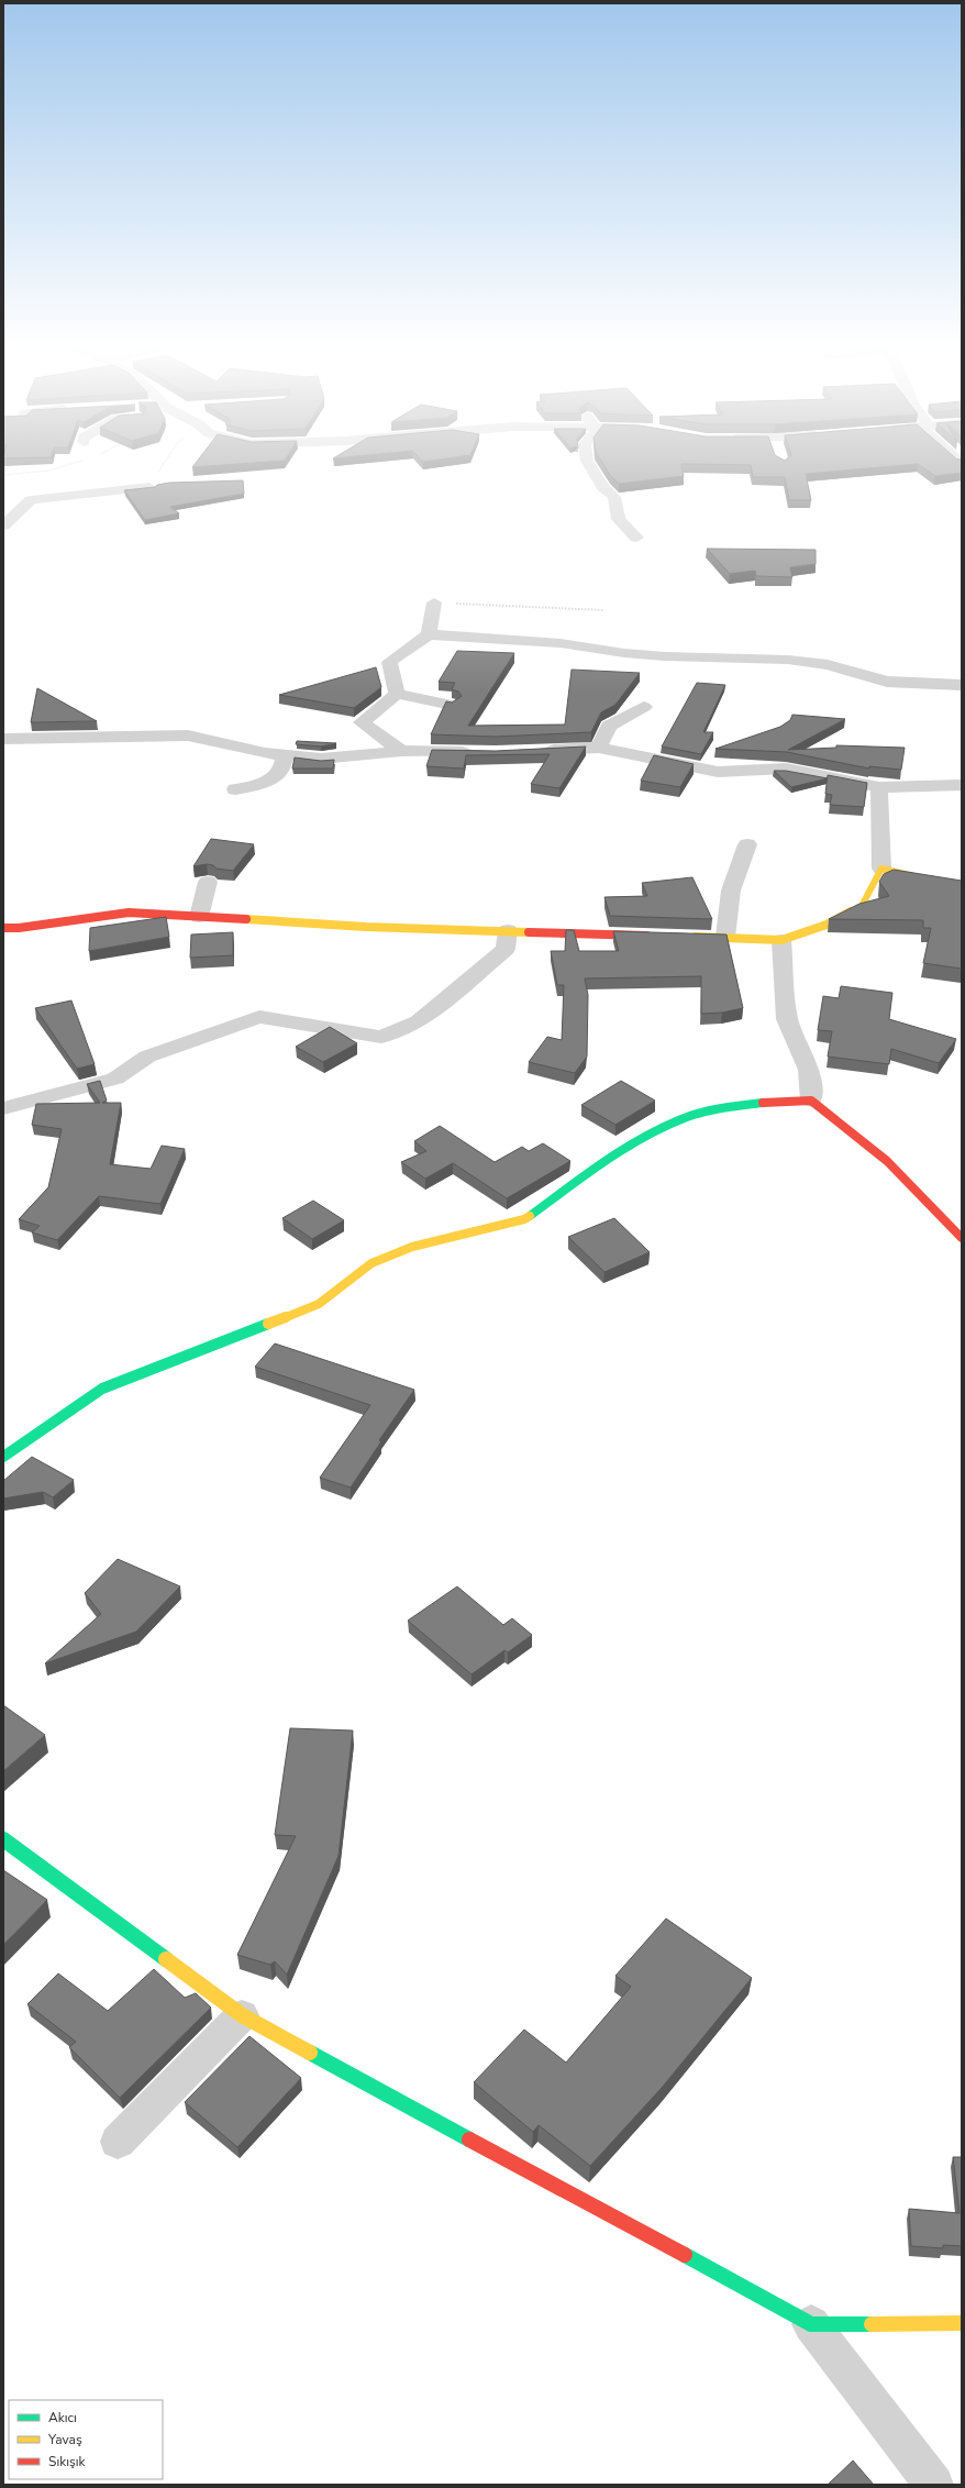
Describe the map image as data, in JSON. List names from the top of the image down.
{
  "legend": ["Akıcı", "Yavaş", "Sıkışık"]
}
